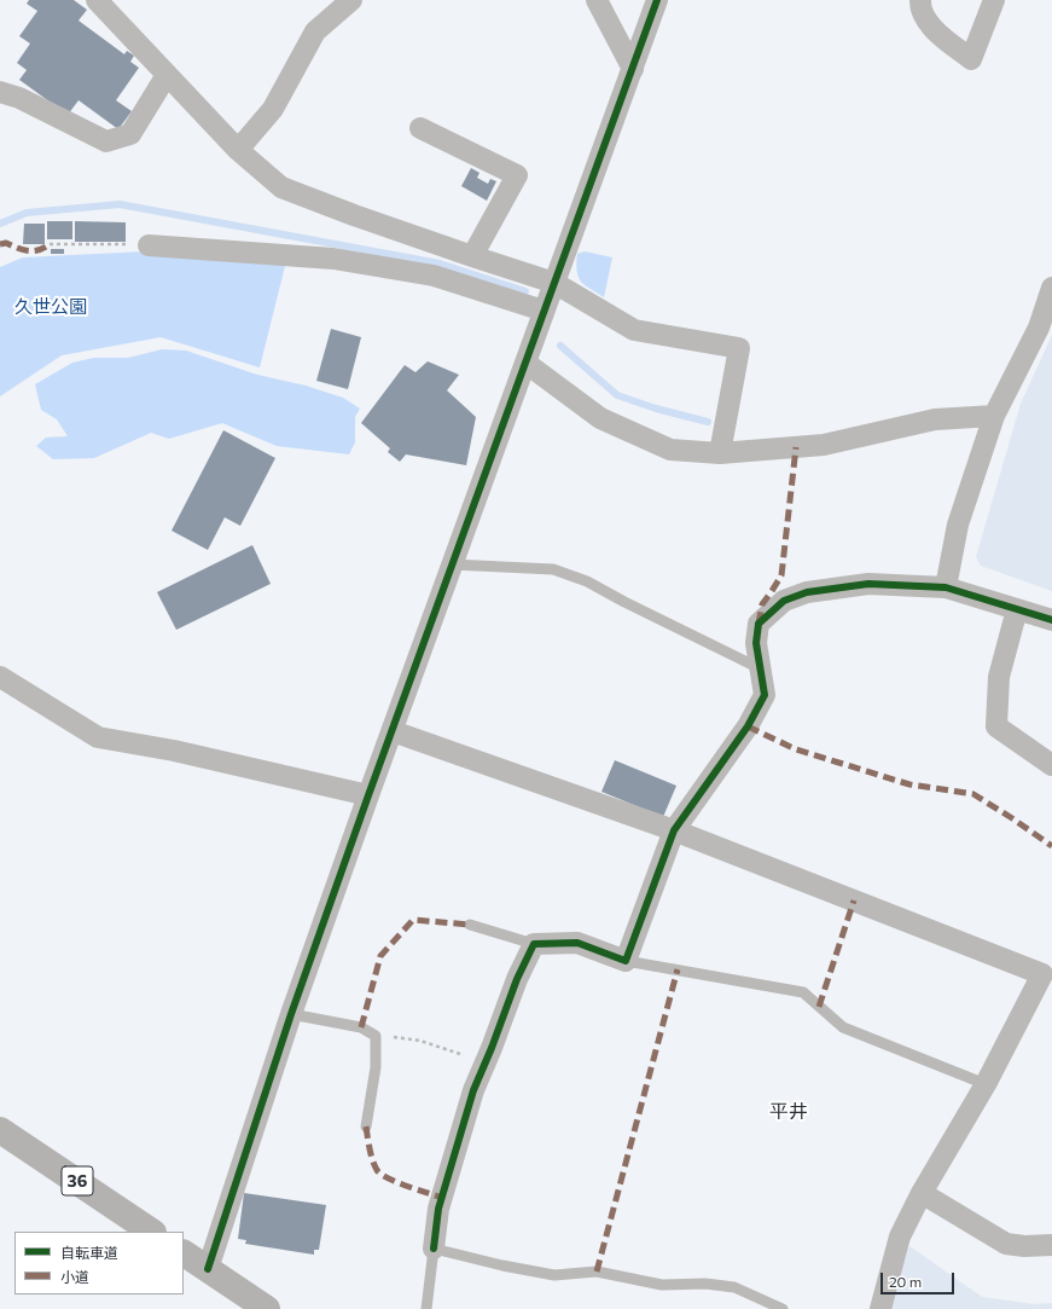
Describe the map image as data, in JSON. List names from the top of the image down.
{
  "streets": {
    "main road": ["36"]
  },
  "districts": ["平井"],
  "parks": ["久世公園"],
  "legend": ["自転車道", "小道"],
  "scale_bar": "20 m"
}
